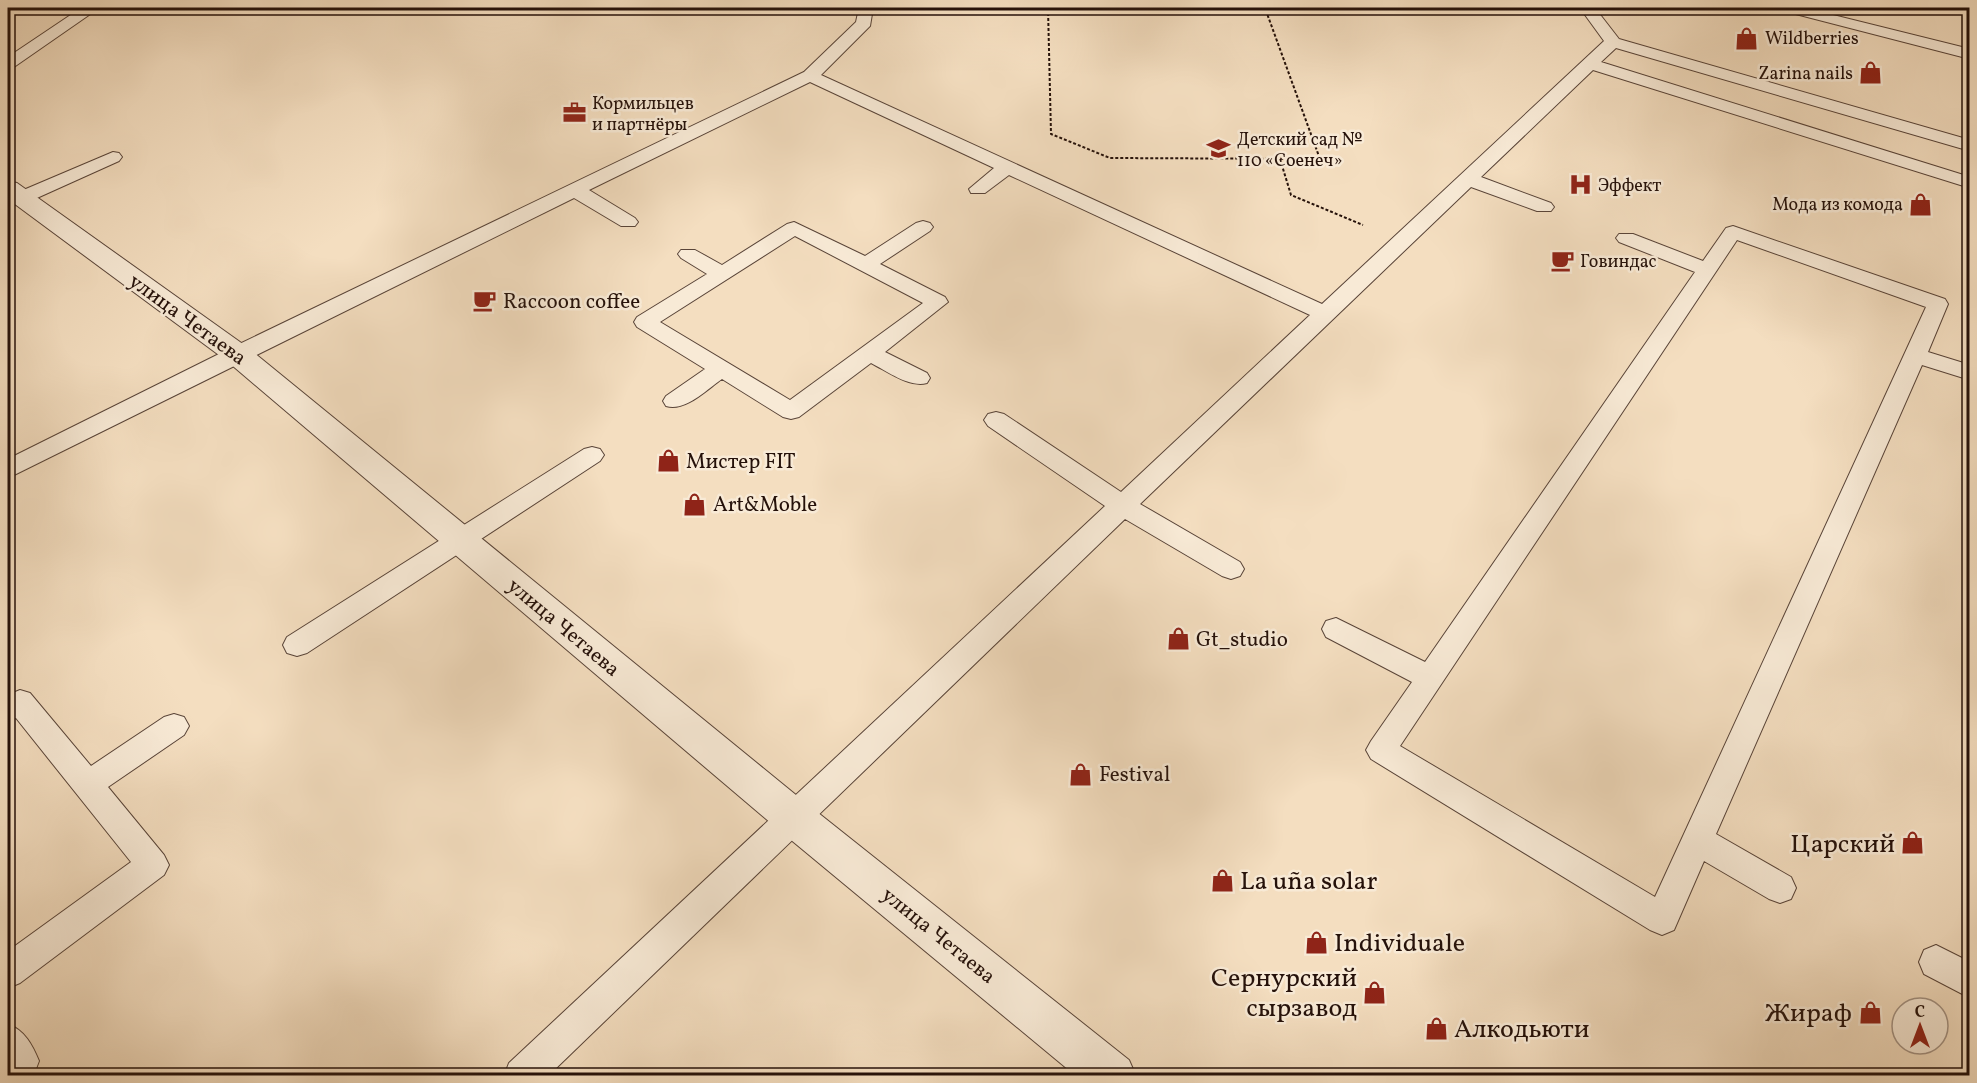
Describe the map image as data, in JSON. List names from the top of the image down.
{
  "streets": {
    "street": ["улица Четаева"]
  },
  "places": {
    "shop": [
      "Wildberries",
      "Zarina nails",
      "Мода из комода",
      "Мистер FIT",
      "Art&Moble",
      "Gt_studio",
      "Festival",
      "Царский",
      "La uña solar",
      "Individuale",
      "Сернурский сырзавод",
      "Жираф",
      "Алкодьюти"
    ],
    "office": ["Кормильцев и партнёры"],
    "school or university": ["Детский сад № 110 «Соенеч»"],
    "hospital": ["Эффект"],
    "cafe": ["Говиндас", "Raccoon coffee"]
  },
  "north": "top"
}
